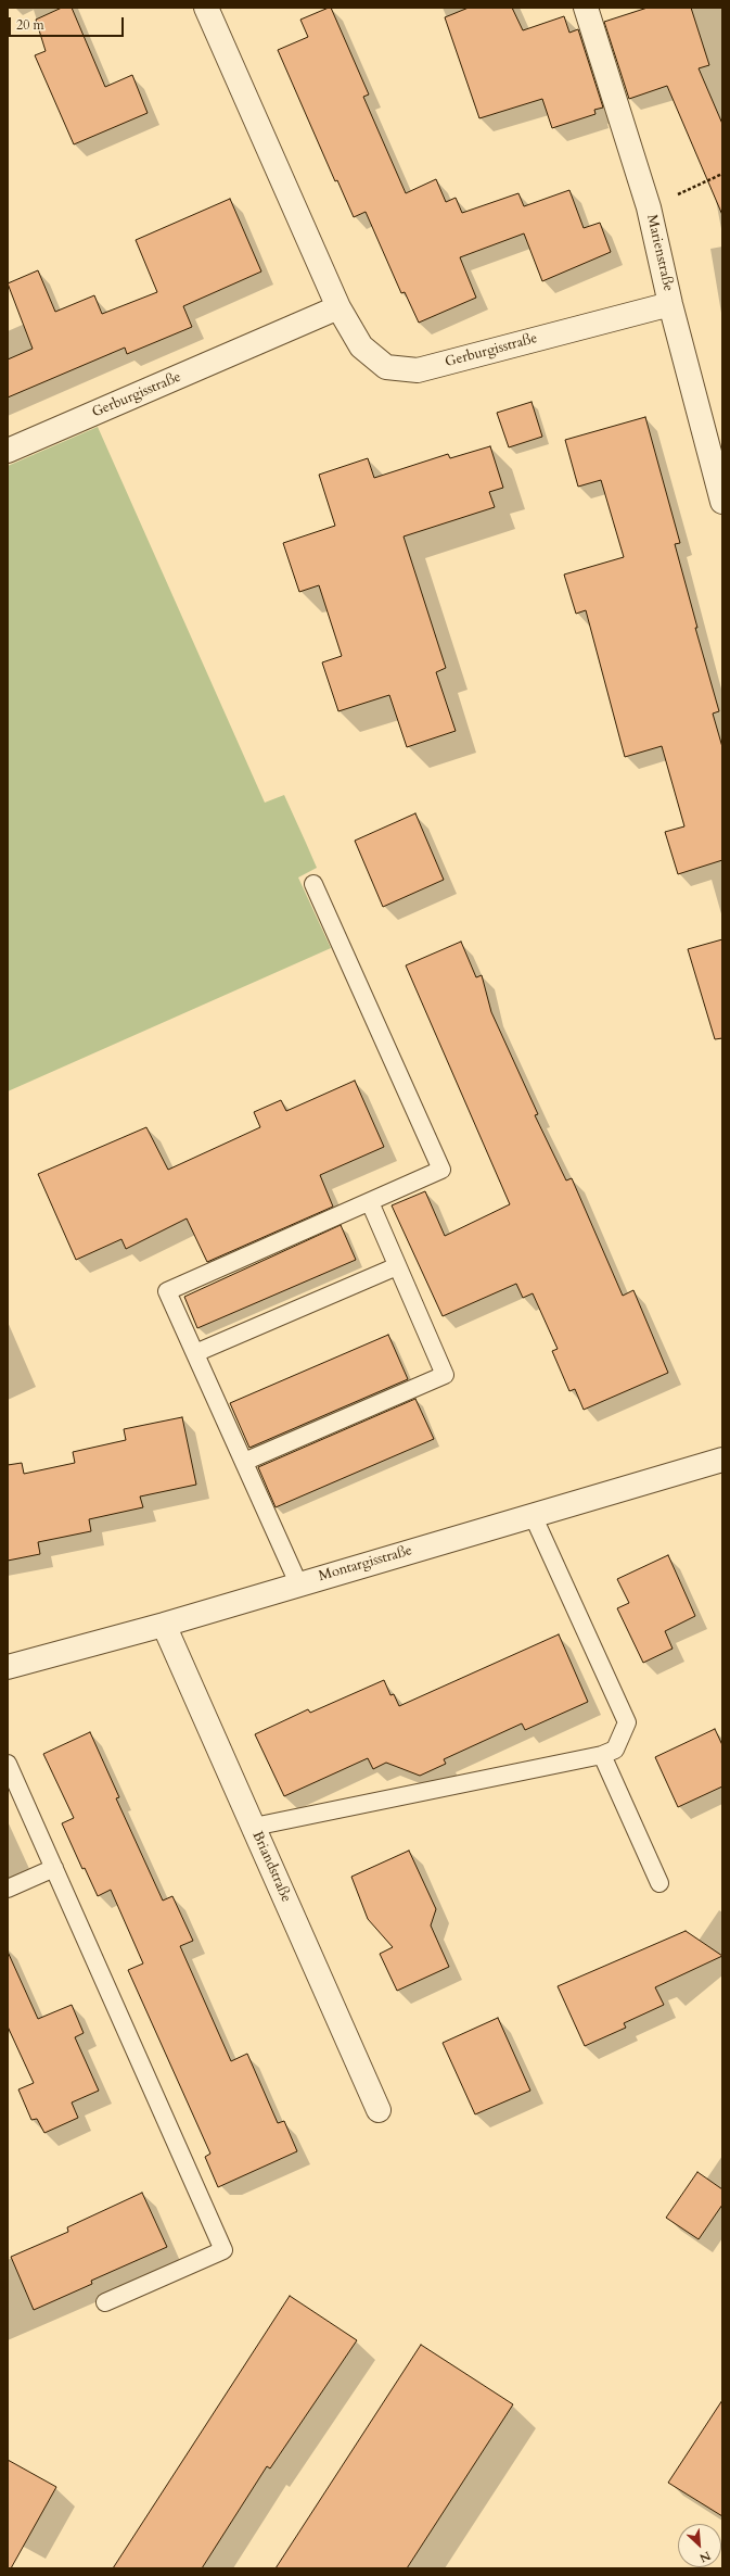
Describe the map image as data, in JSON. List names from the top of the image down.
{
  "streets": {
    "street": [
      "Marienstraße",
      "Gerburgisstraße",
      "Montargisstraße",
      "Briandstraße"
    ]
  },
  "crossings": [
    ["Marienstraße", "Gerburgisstraße"],
    ["Montargisstraße", "Briandstraße"]
  ],
  "scale_bar": "20 m",
  "north": "bottom right"
}
